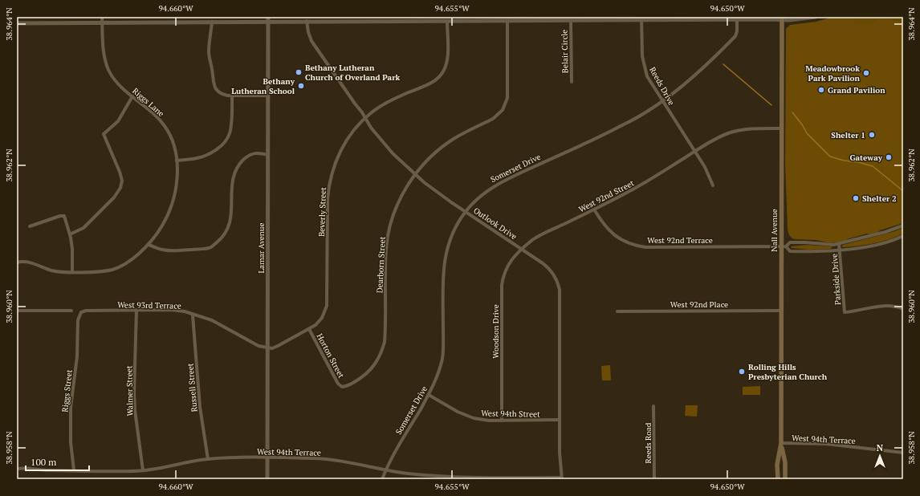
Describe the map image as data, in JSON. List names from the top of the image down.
{
  "streets": {
    "main road": ["Nall Avenue"],
    "street": [
      "Belair Circle",
      "Reeds Drive",
      "Riggs Lane",
      "Somerset Drive",
      "West 92nd Street",
      "Beverly Street",
      "Outlook Drive",
      "West 92nd Terrace",
      "Lamar Avenue",
      "Dearborn Street",
      "Parkside Drive",
      "West 92nd Place",
      "West 93rd Terrace",
      "Woodson Drive",
      "Horton Street",
      "Russell Street",
      "Riggs Street",
      "Walmer Street",
      "West 94th Street",
      "West 94th Terrace",
      "Reeds Road"
    ]
  },
  "crossings": [
    ["Reeds Drive", "Somerset Drive"],
    ["Reeds Drive", "West 92nd Street"],
    ["Somerset Drive", "Outlook Drive"],
    ["Somerset Drive", "West 94th Street"],
    ["Somerset Drive", "West 94th Terrace"],
    ["West 92nd Street", "Outlook Drive"],
    ["West 92nd Street", "Nall Avenue"],
    ["West 92nd Street", "West 92nd Terrace"],
    ["West 92nd Street", "Woodson Drive"],
    ["Beverly Street", "Outlook Drive"],
    ["Beverly Street", "Lamar Avenue"],
    ["Beverly Street", "West 93rd Terrace"],
    ["Beverly Street", "Horton Street"],
    ["Outlook Drive", "Dearborn Street"],
    ["Outlook Drive", "Woodson Drive"],
    ["Outlook Drive", "West 94th Street"],
    ["Outlook Drive", "West 94th Terrace"],
    ["Nall Avenue", "West 92nd Terrace"],
    ["Nall Avenue", "West 92nd Place"],
    ["Nall Avenue", "West 94th Terrace"],
    ["Lamar Avenue", "West 93rd Terrace"],
    ["Lamar Avenue", "West 94th Terrace"],
    ["Dearborn Street", "Horton Street"],
    ["West 93rd Terrace", "Russell Street"],
    ["West 93rd Terrace", "Riggs Street"],
    ["West 93rd Terrace", "Walmer Street"],
    ["Woodson Drive", "West 94th Street"],
    ["Russell Street", "West 94th Terrace"],
    ["Riggs Street", "West 94th Terrace"],
    ["Walmer Street", "West 94th Terrace"]
  ],
  "places": [
    "Bethany Lutheran Church of Overland Park",
    "Meadowbrook Park Pavilion",
    "Bethany Lutheran School",
    "Grand Pavilion",
    "Shelter 1",
    "Gateway",
    "Shelter 2",
    "Rolling Hills Presbyterian Church"
  ],
  "scale_bar": "100 m",
  "north": "top",
  "coordinates": [
    "94.660°W",
    "94.655°W",
    "94.650°W",
    "38.964°N",
    "38.962°N",
    "38.960°N",
    "38.958°N"
  ]
}
